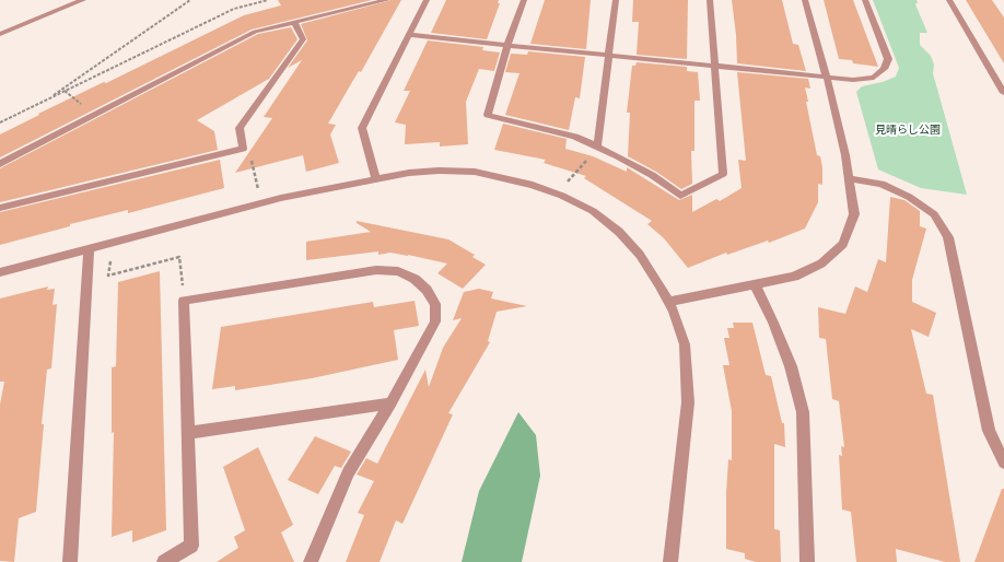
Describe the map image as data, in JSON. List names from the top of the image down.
{
  "parks": ["見晴らし公園"]
}
